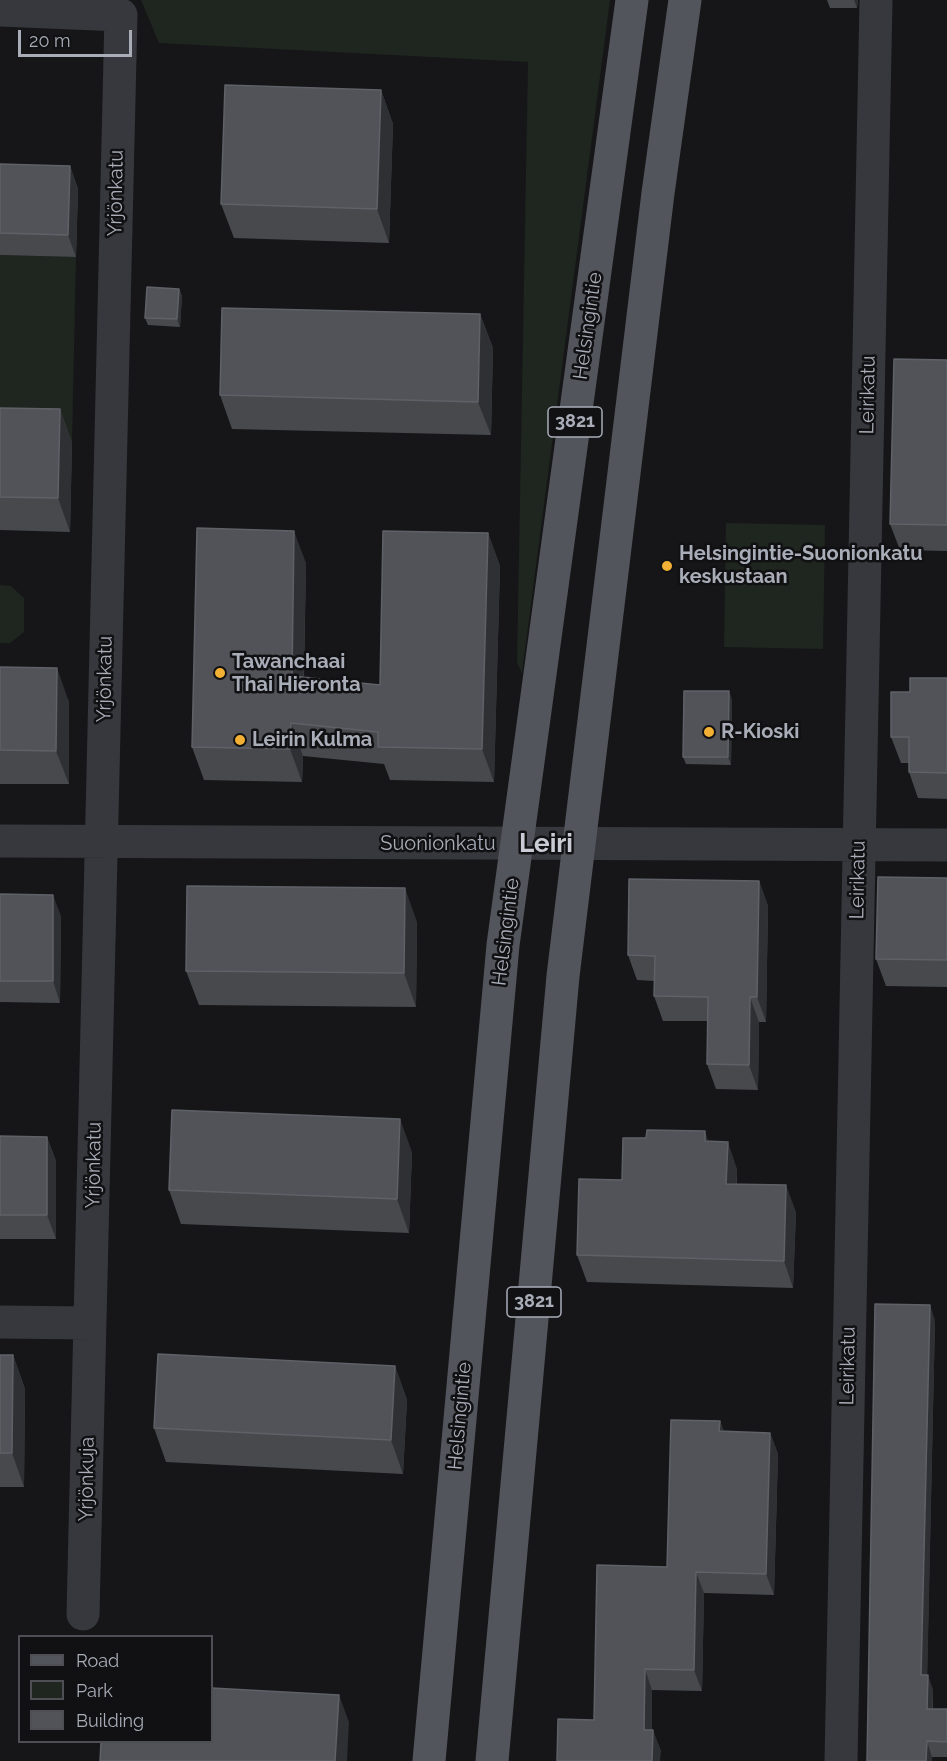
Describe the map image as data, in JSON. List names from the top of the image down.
{
  "streets": {
    "main road": ["Helsingintie", "3821"],
    "street": [
      "Yrjönkatu",
      "Leirikatu",
      "Suonionkatu",
      "Yrjönkuja"
    ]
  },
  "crossings": [
    ["Yrjönkatu", "Suonionkatu"],
    ["Yrjönkatu", "Yrjönkuja"],
    ["Helsingintie", "Suonionkatu"],
    ["Leirikatu", "Suonionkatu"],
    ["3821", "Suonionkatu"]
  ],
  "districts": ["Leiri"],
  "places": [
    "Helsingintie-Suonionkatu keskustaan",
    "Tawanchaai Thai Hieronta",
    "R-Kioski",
    "Leirin Kulma"
  ],
  "legend": ["Road", "Park", "Building"],
  "scale_bar": "20 m"
}
